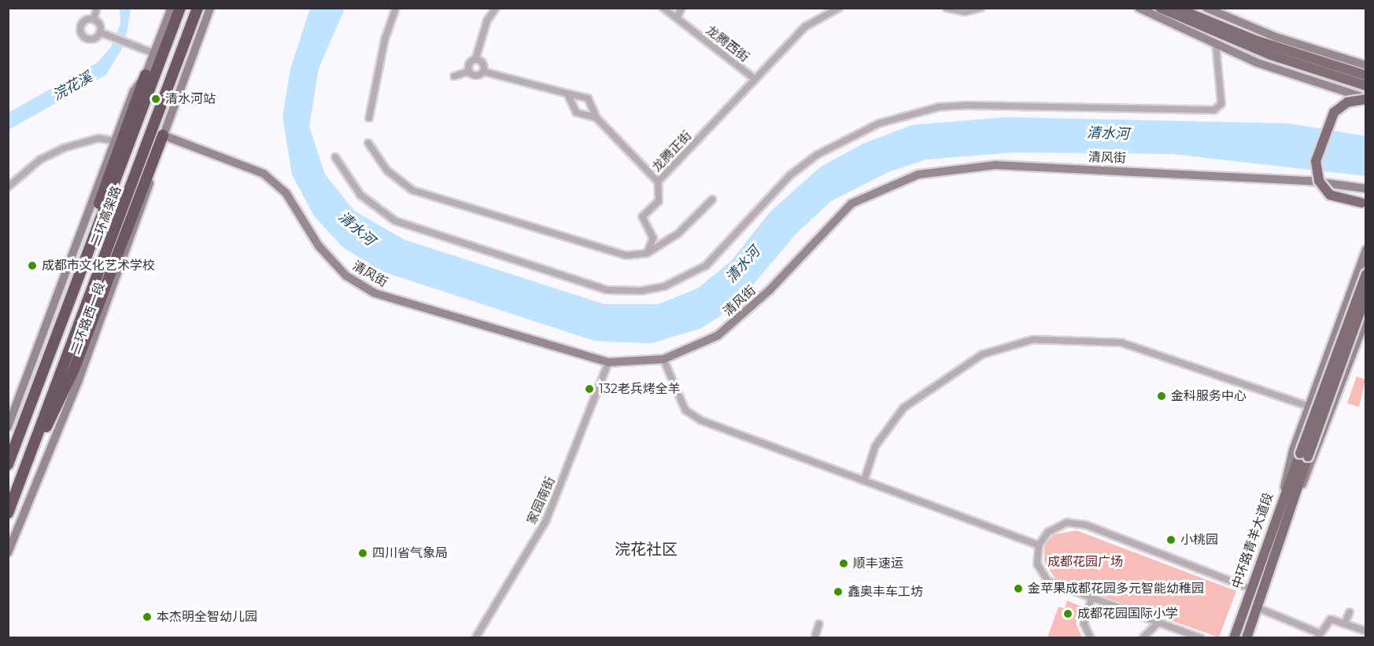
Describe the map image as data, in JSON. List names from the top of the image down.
{
  "streets": {
    "highway": ["二环高架路"],
    "main road": ["清风街", "二环路西一段", "中环路青羊大道段"],
    "street": ["龙腾西街", "龙腾正街", "家园南街"]
  },
  "crossings": [
    ["龙腾西街", "龙腾正街"],
    ["清风街", "二环路西一段"],
    ["清风街", "家园南街"]
  ],
  "districts": ["浣花社区"],
  "water": ["浣花溪", "清水河"],
  "parks": ["成都花园广场"],
  "places": [
    "清水河站",
    "成都市文化艺术学校",
    "132老兵烤全羊",
    "金科服务中心",
    "小桃园",
    "四川省气象局",
    "顺丰速运",
    "金苹果成都花园多元智能幼稚园",
    "鑫奥丰车工坊",
    "成都花园国际小学",
    "本杰明全智幼儿园"
  ]
}
